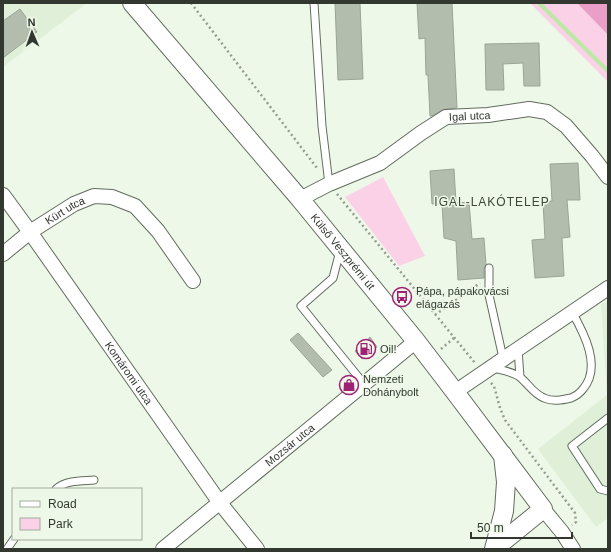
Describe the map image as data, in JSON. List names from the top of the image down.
{
  "streets": {
    "street": [
      "Igal utca",
      "Kürt utca",
      "Külső Veszprémi út",
      "Komáromi utca",
      "Mozsár utca"
    ]
  },
  "crossings": [
    ["Igal utca", "Külső Veszprémi út"],
    ["Kürt utca", "Komáromi utca"],
    ["Külső Veszprémi út", "Mozsár utca"],
    ["Komáromi utca", "Mozsár utca"]
  ],
  "districts": ["IGAL-LAKÓTELEP"],
  "places": {
    "bus stop": ["Pápa, pápakovácsi elágazás"],
    "fuel station": ["Oil!"],
    "shop": ["Nemzeti Dohánybolt"]
  },
  "legend": ["Road", "Park"],
  "scale_bar": "50 m",
  "north": "top"
}
